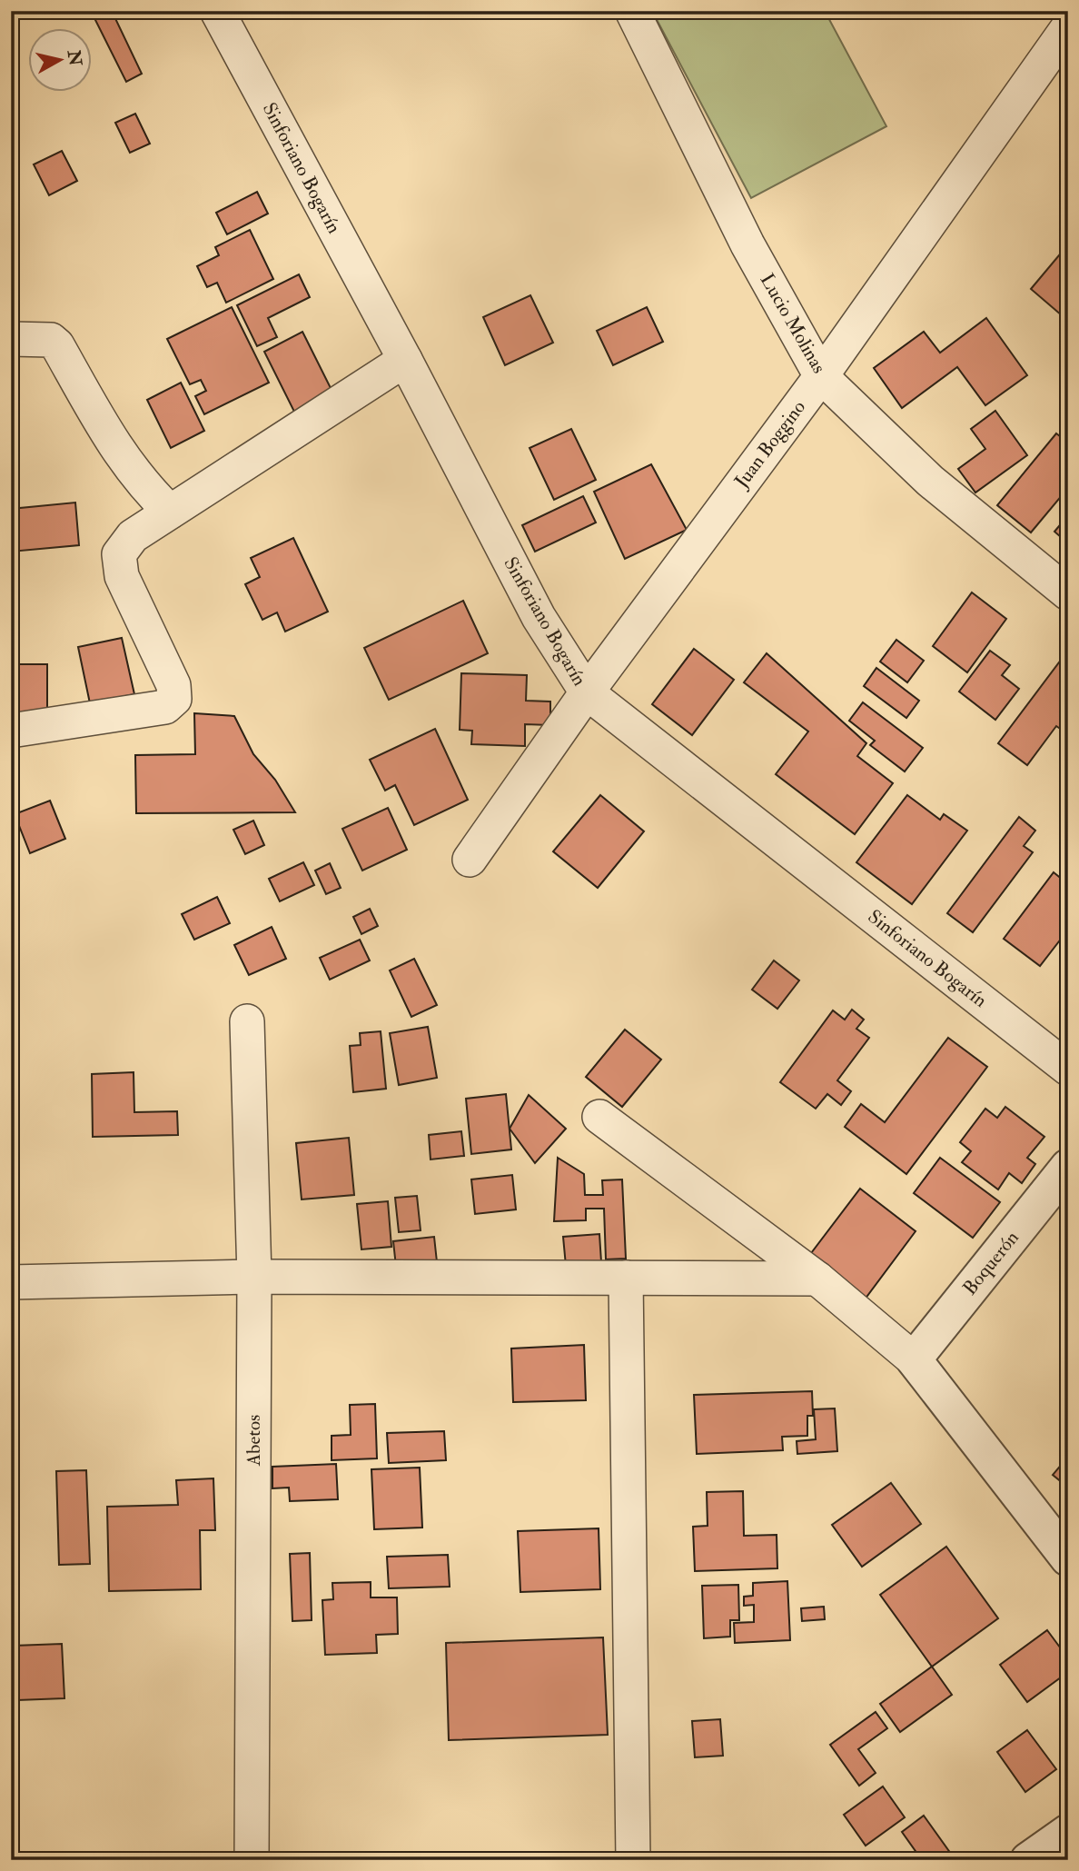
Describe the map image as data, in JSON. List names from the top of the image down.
{
  "streets": {
    "street": [
      "Sinforiano Bogarín",
      "Lucio Molinas",
      "Juan Boggino",
      "Boquerón",
      "Abetos"
    ]
  },
  "crossings": [
    ["Sinforiano Bogarín", "Juan Boggino"],
    ["Lucio Molinas", "Juan Boggino"]
  ],
  "north": "right"
}
